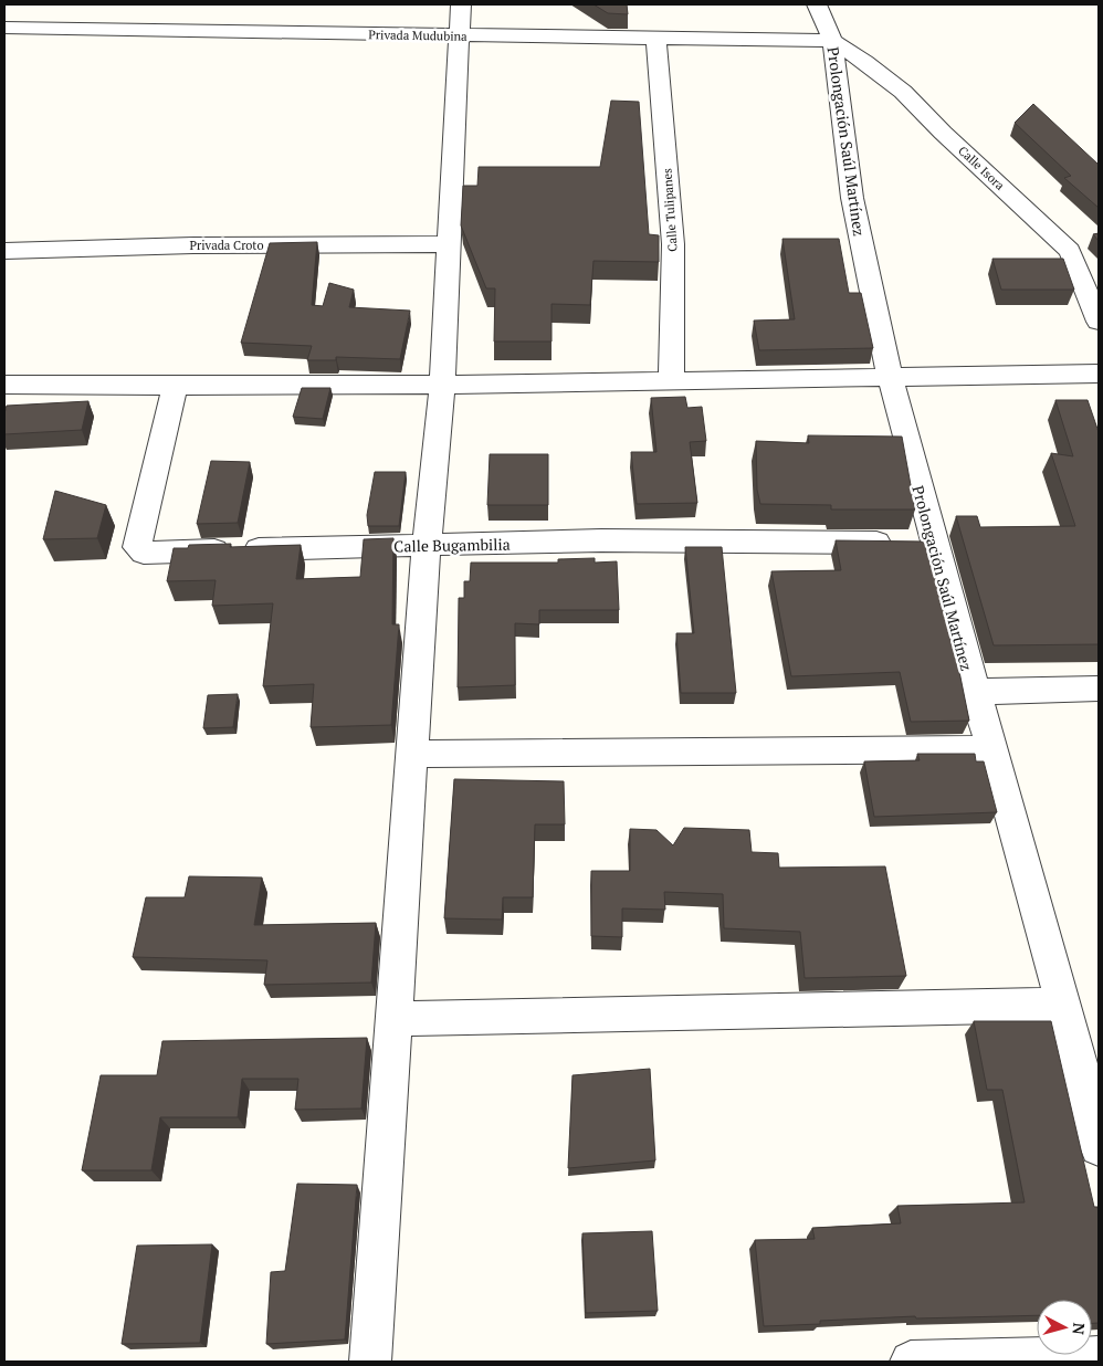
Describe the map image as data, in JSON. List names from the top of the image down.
{
  "streets": {
    "street": [
      "Privada Mudubina",
      "Prolongación Saúl Martínez",
      "Calle Isora",
      "Calle Tulipanes",
      "Privada Croto",
      "Calle Bugambilia"
    ]
  },
  "crossings": [
    ["Privada Mudubina", "Prolongación Saúl Martínez"],
    ["Privada Mudubina", "Calle Isora"],
    ["Privada Mudubina", "Calle Tulipanes"],
    ["Prolongación Saúl Martínez", "Calle Isora"],
    ["Prolongación Saúl Martínez", "Calle Bugambilia"]
  ],
  "north": "right"
}
